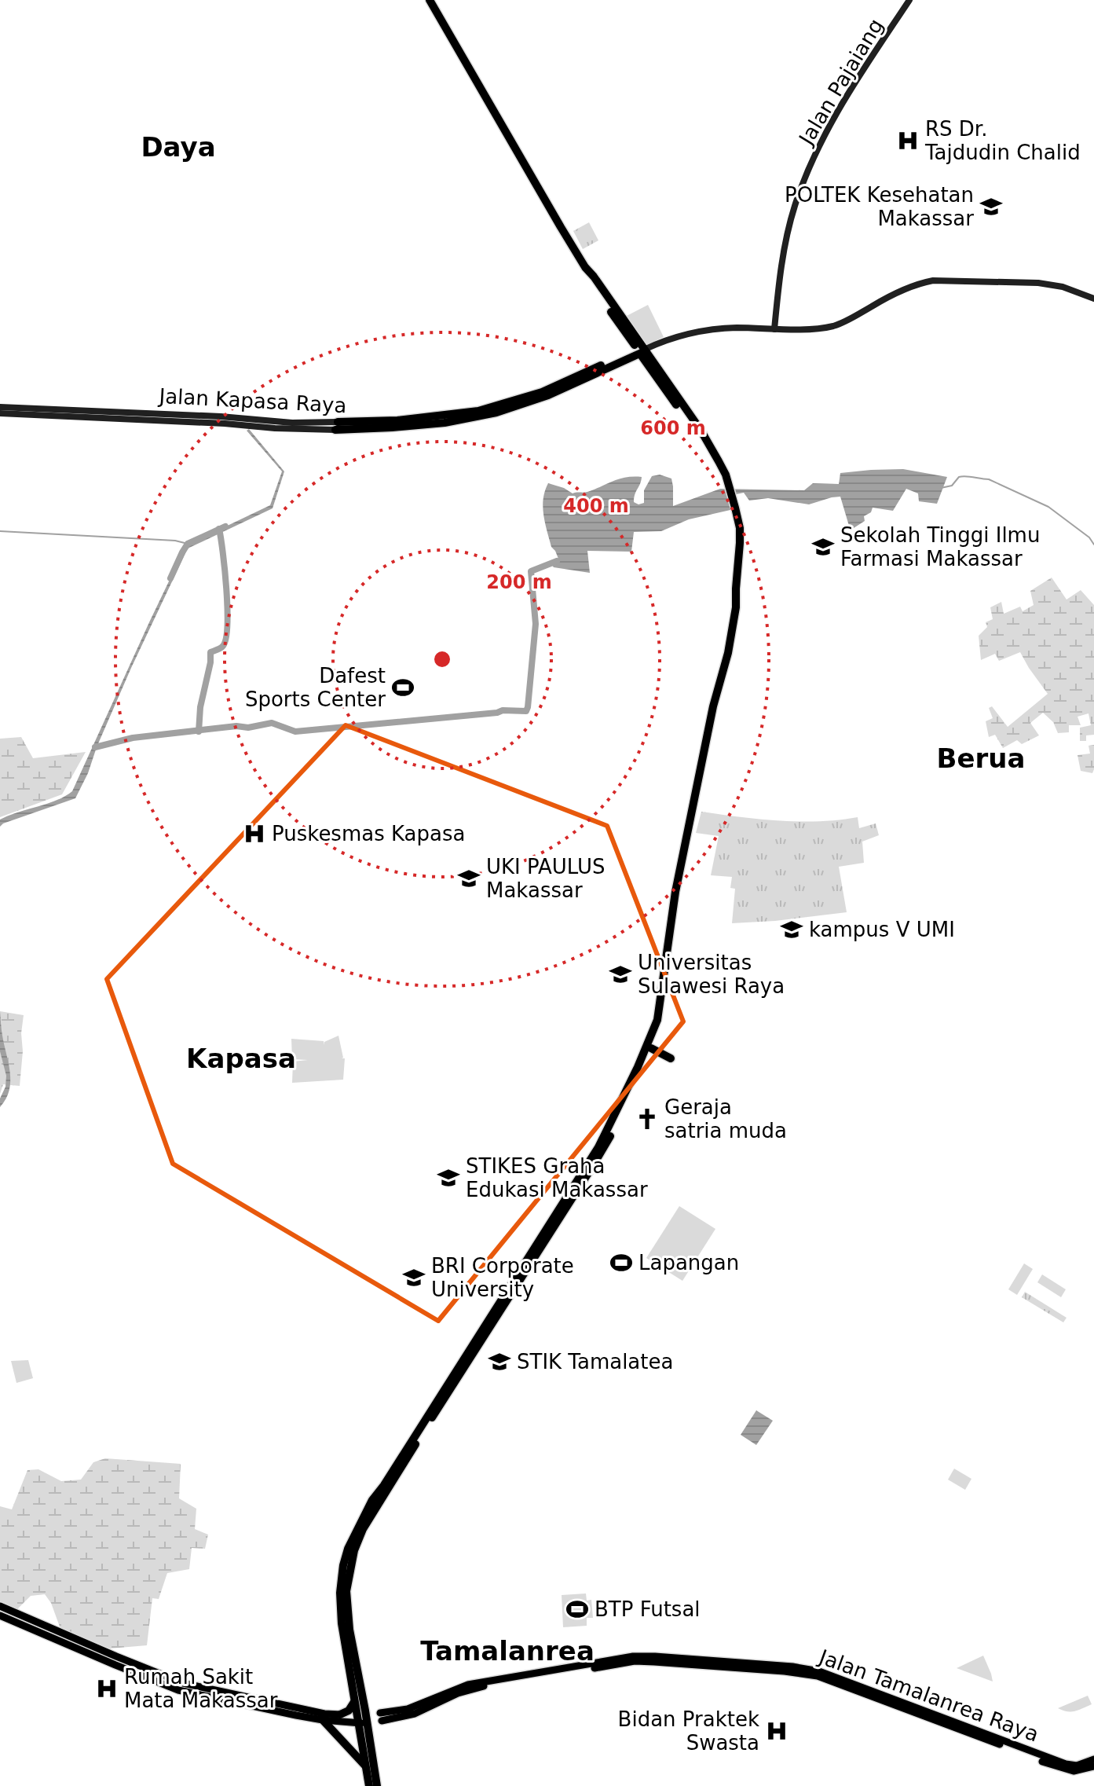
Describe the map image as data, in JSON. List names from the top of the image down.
{
  "streets": {
    "highway": ["Jalan Kapasa Raya"],
    "main road": ["Jalan Pajaiang", "Jalan Tamalanrea Raya"]
  },
  "districts": [
    "Daya",
    "Berua",
    "Kapasa",
    "Tamalanrea"
  ],
  "places": {
    "hospital": [
      "RS Dr. Tajdudin Chalid",
      "Puskesmas Kapasa",
      "Rumah Sakit Mata Makassar",
      "Bidan Praktek Swasta"
    ],
    "school or university": [
      "POLTEK Kesehatan Makassar",
      "Sekolah Tinggi Ilmu Farmasi Makassar",
      "UKI PAULUS Makassar",
      "kampus V UMI",
      "Universitas Sulawesi Raya",
      "STIKES Graha Edukasi Makassar",
      "BRI Corporate University",
      "STIK Tamalatea"
    ],
    "sports": ["Dafest Sports Center", "Lapangan", "BTP Futsal"],
    "church": ["Geraja satria muda"]
  },
  "rings": ["600 m", "400 m", "200 m"]
}
